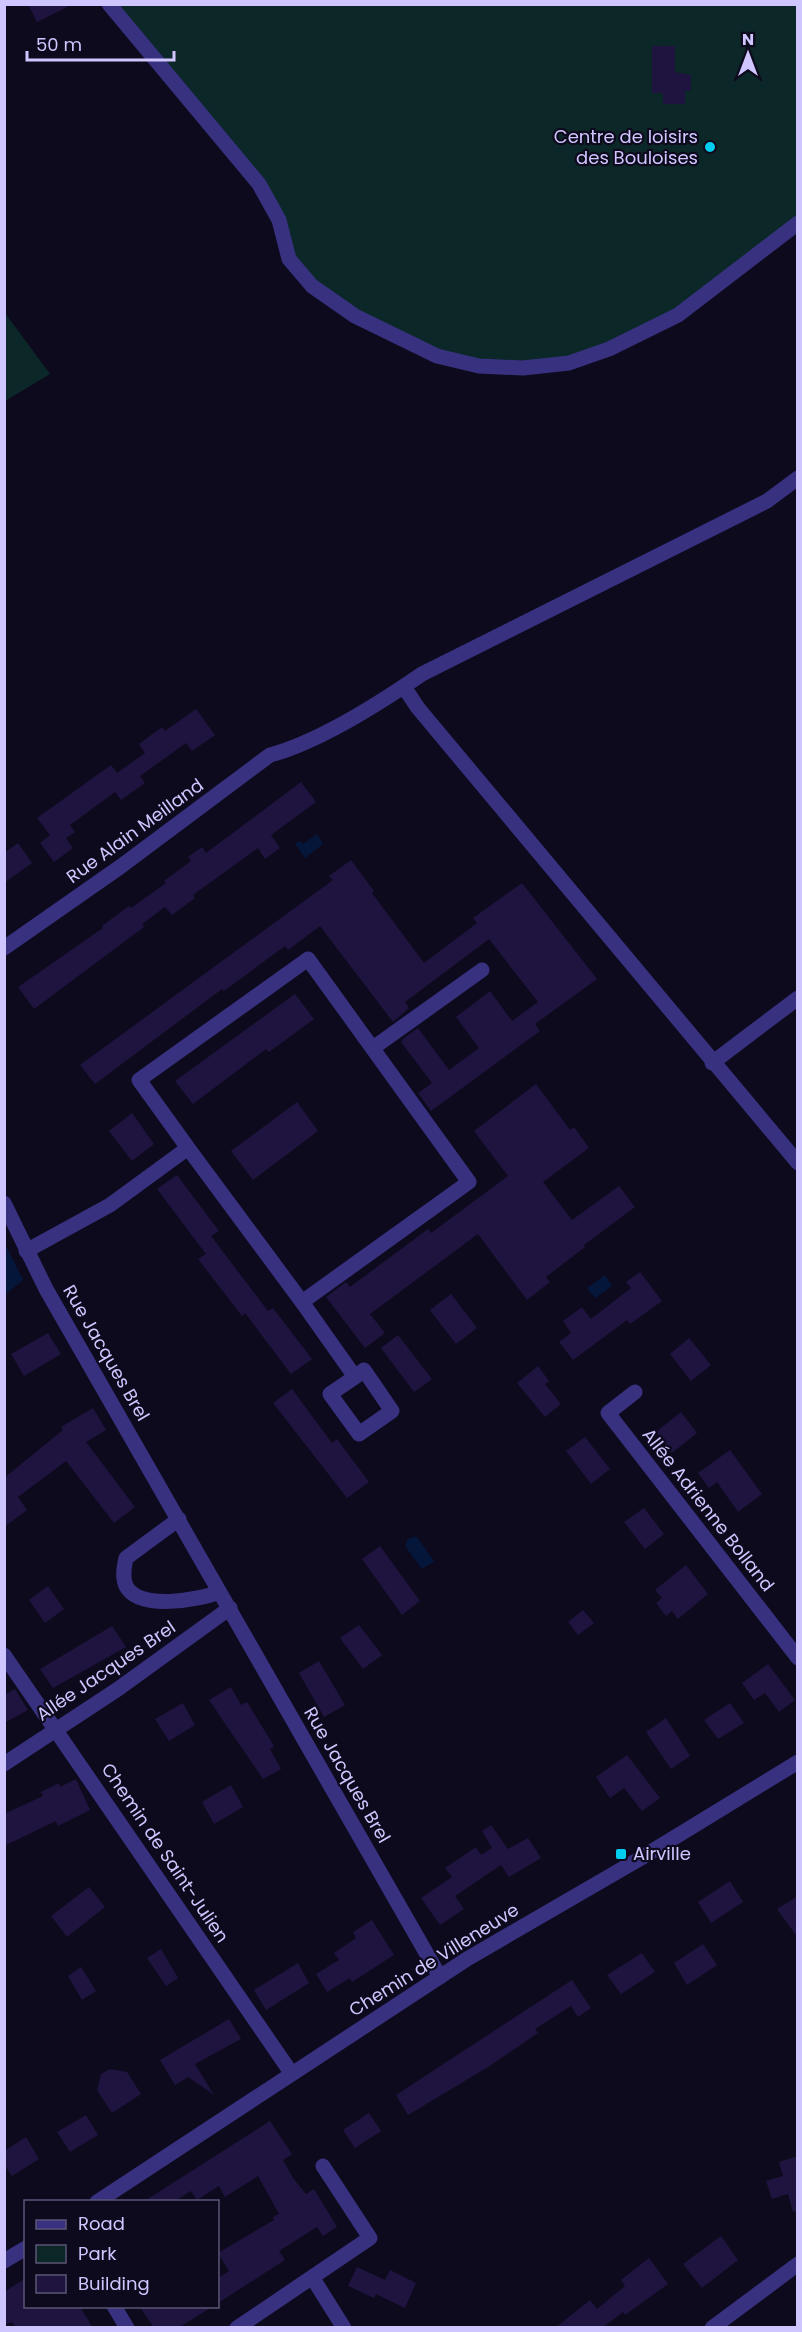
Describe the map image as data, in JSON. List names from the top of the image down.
{
  "streets": {
    "street": [
      "Rue Alain Meilland",
      "Rue Jacques Brel",
      "Allée Adrienne Bolland",
      "Allée Jacques Brel",
      "Chemin de Saint-Julien",
      "Chemin de Villeneuve"
    ]
  },
  "crossings": [
    ["Rue Jacques Brel", "Allée Jacques Brel"],
    ["Rue Jacques Brel", "Chemin de Villeneuve"],
    ["Allée Jacques Brel", "Chemin de Saint-Julien"],
    ["Chemin de Saint-Julien", "Chemin de Villeneuve"]
  ],
  "places": {
    "other": ["Centre de loisirs des Bouloises"],
    "transit": ["Airville"]
  },
  "legend": ["Road", "Park", "Building"],
  "scale_bar": "50 m",
  "north": "top"
}
